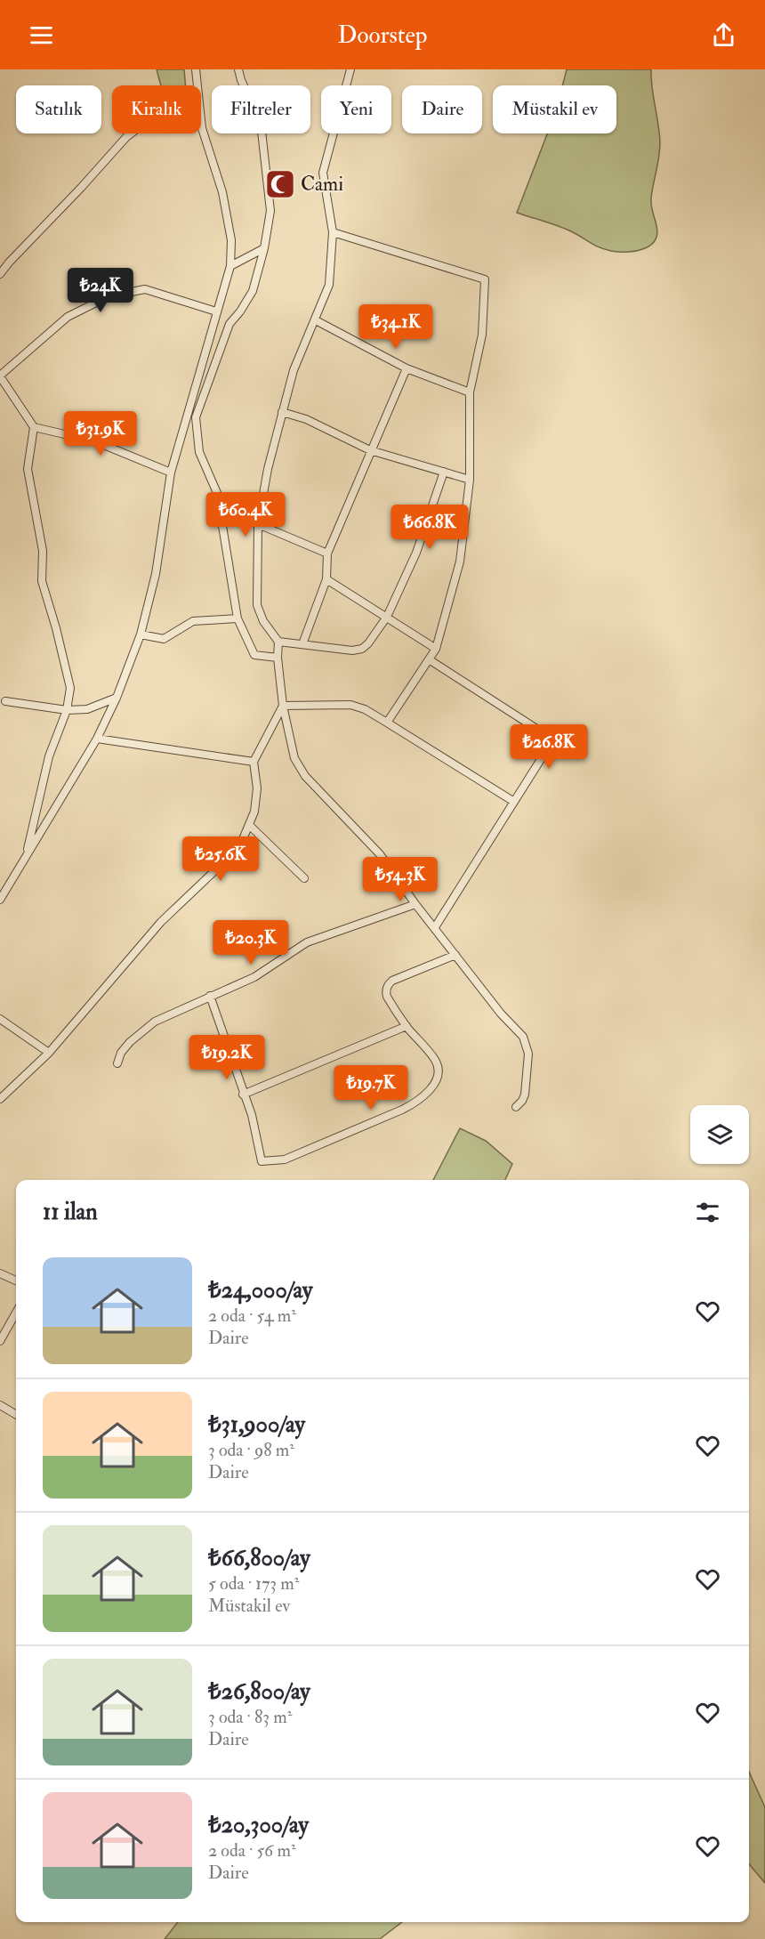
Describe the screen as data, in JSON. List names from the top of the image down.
{
  "places": {
    "mosque": ["Cami"]
  },
  "page": {
    "header": "Doorstep",
    "chip": [
      "Satılık",
      "Kiralık",
      "Filtreler",
      "Yeni",
      "Daire",
      "Müstakil ev"
    ],
    "price": [
      "₺24K",
      "₺34.1K",
      "₺31.9K",
      "₺60.4K",
      "₺66.8K",
      "₺26.8K",
      "₺25.6K",
      "₺54.3K",
      "₺20.3K",
      "₺19.2K",
      "₺19.7K"
    ],
    "heading": "11 ilan",
    "list": [
      {
        "name": "₺24,000/ay",
        "note": "2 oda · 54 m² · Daire"
      },
      {
        "name": "₺31,900/ay",
        "note": "3 oda · 98 m² · Daire"
      },
      {
        "name": "₺66,800/ay",
        "note": "5 oda · 173 m² · Müstakil ev"
      },
      {
        "name": "₺26,800/ay",
        "note": "3 oda · 83 m² · Daire"
      },
      {
        "name": "₺20,300/ay",
        "note": "2 oda · 56 m² · Daire"
      }
    ]
  }
}
